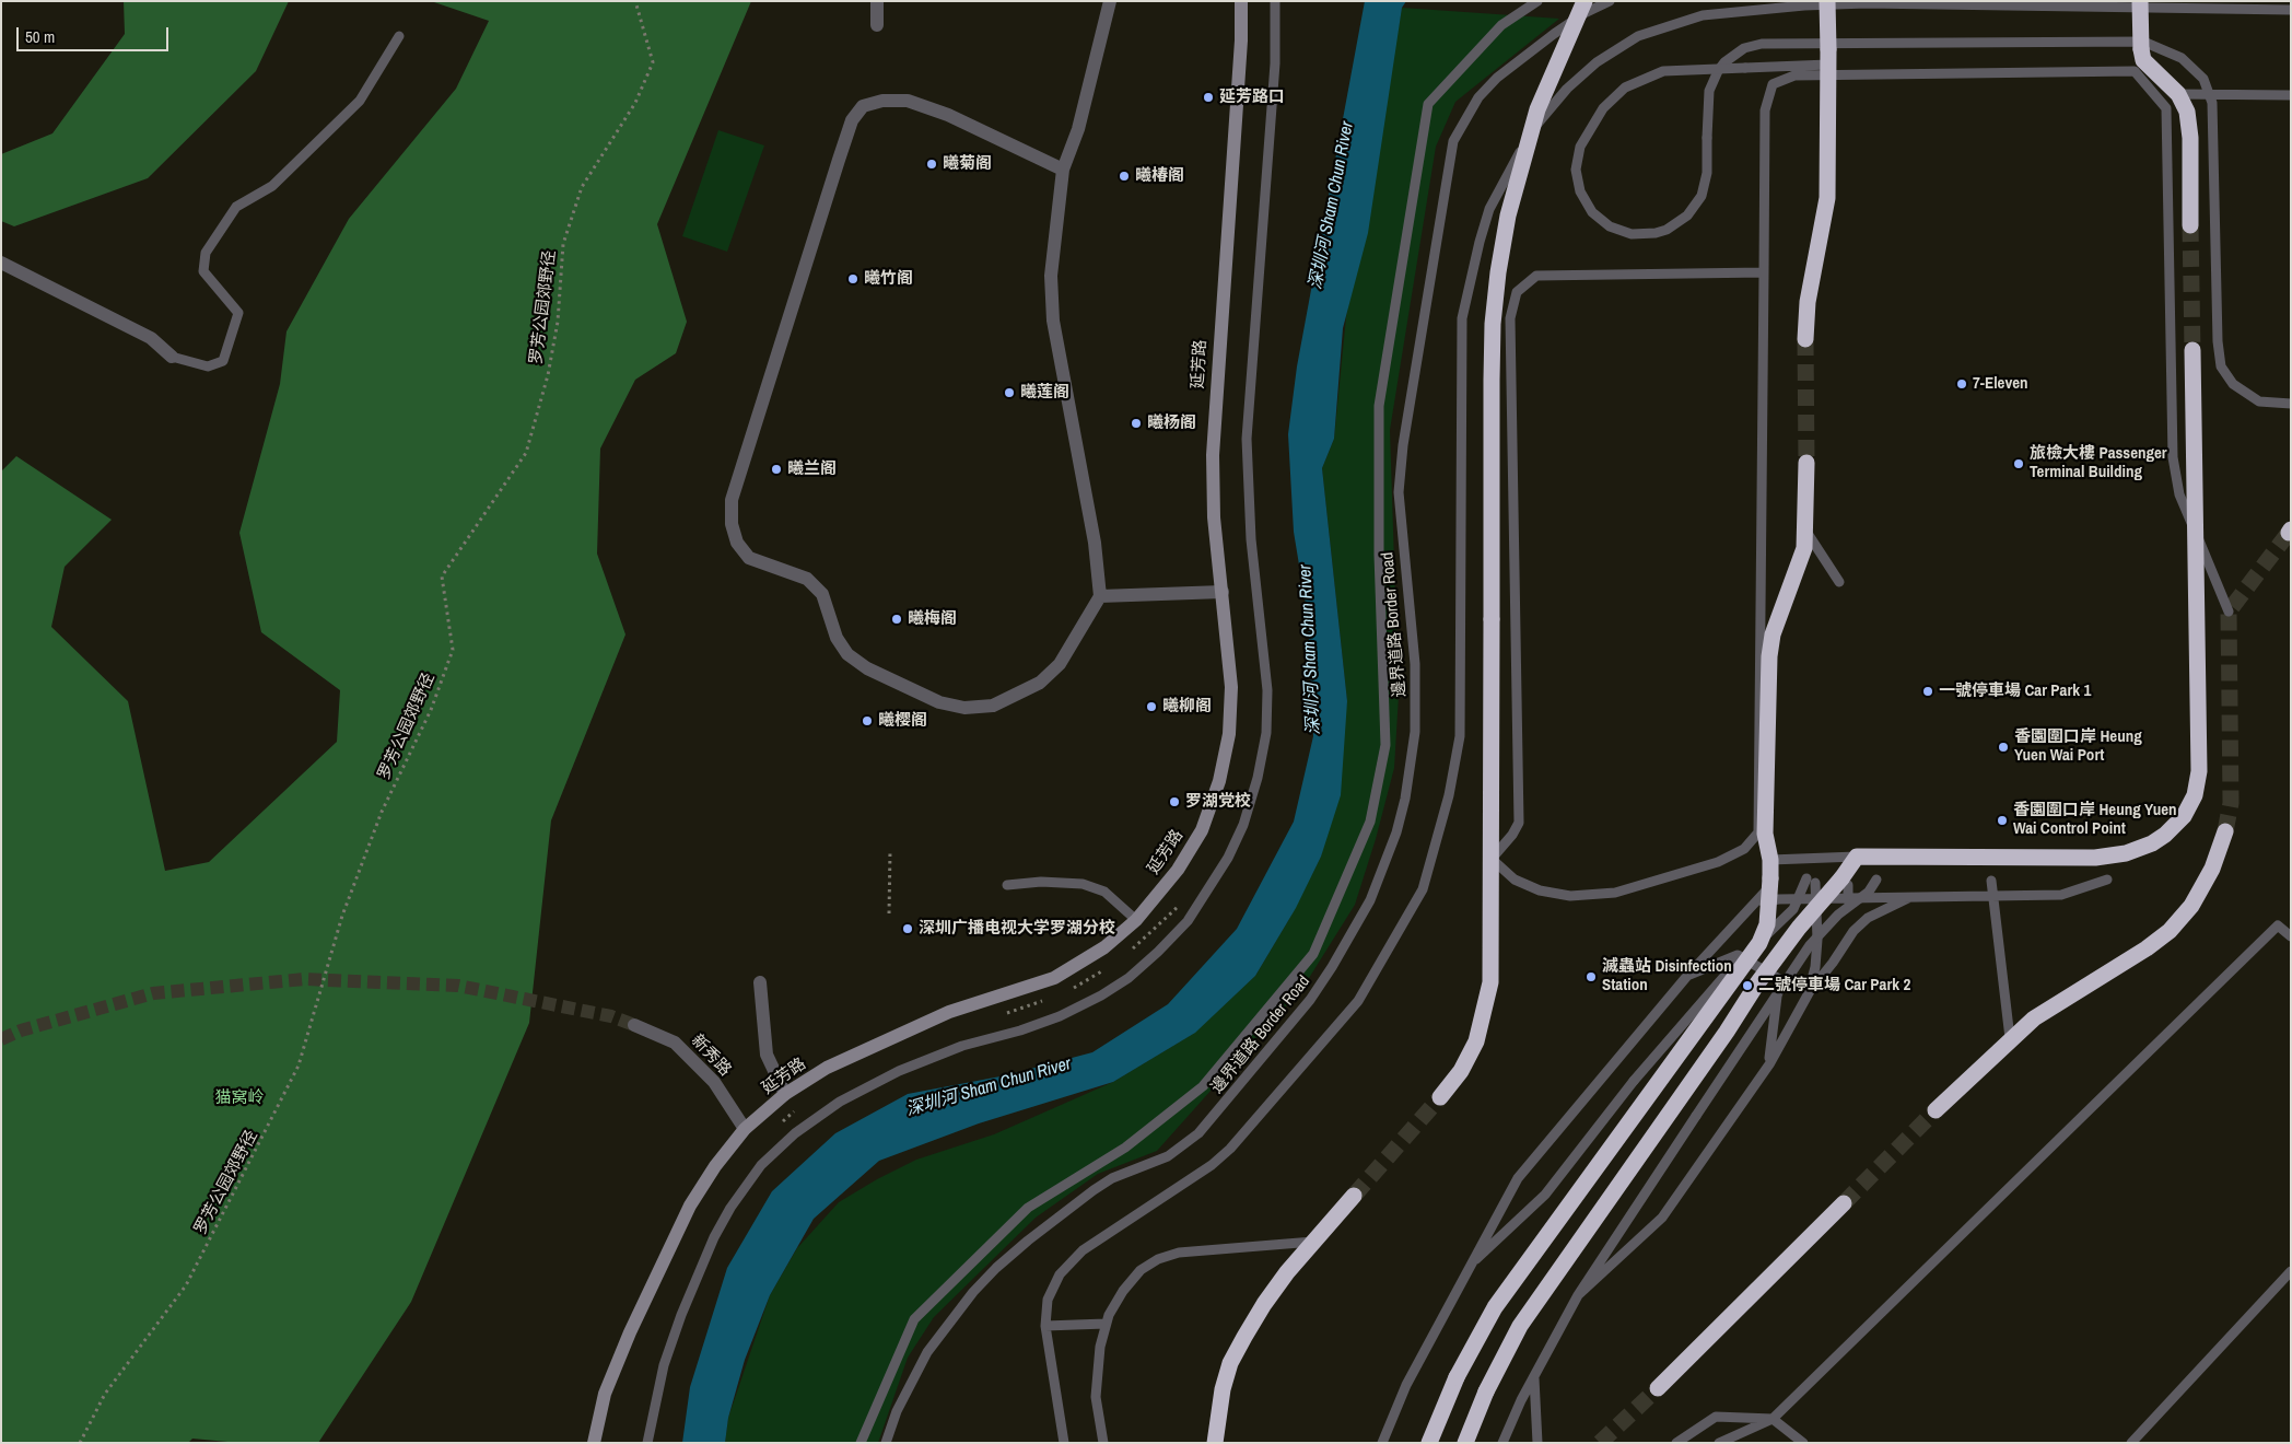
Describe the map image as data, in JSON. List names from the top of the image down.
{
  "streets": {
    "main road": ["延芳路"],
    "street": ["新秀路"],
    "lane": ["邊界道路 Border Road"],
    "path": ["罗芳公园郊野径"]
  },
  "crossings": [
    ["延芳路", "新秀路"]
  ],
  "water": ["深圳河 Sham Chun River"],
  "parks": ["猫窝岭"],
  "places": [
    "延芳路口",
    "曦菊阁",
    "曦椿阁",
    "曦竹阁",
    "7-Eleven",
    "曦莲阁",
    "曦杨阁",
    "旅檢大樓 Passenger Terminal Building",
    "曦兰阁",
    "曦梅阁",
    "一號停車場 Car Park 1",
    "曦柳阁",
    "曦樱阁",
    "香園圍口岸 Heung Yuen Wai Port",
    "罗湖党校",
    "香園圍口岸 Heung Yuen Wai Control Point",
    "深圳广播电视大学罗湖分校",
    "滅蟲站 Disinfection Station",
    "二號停車場 Car Park 2"
  ],
  "scale_bar": "50 m"
}
